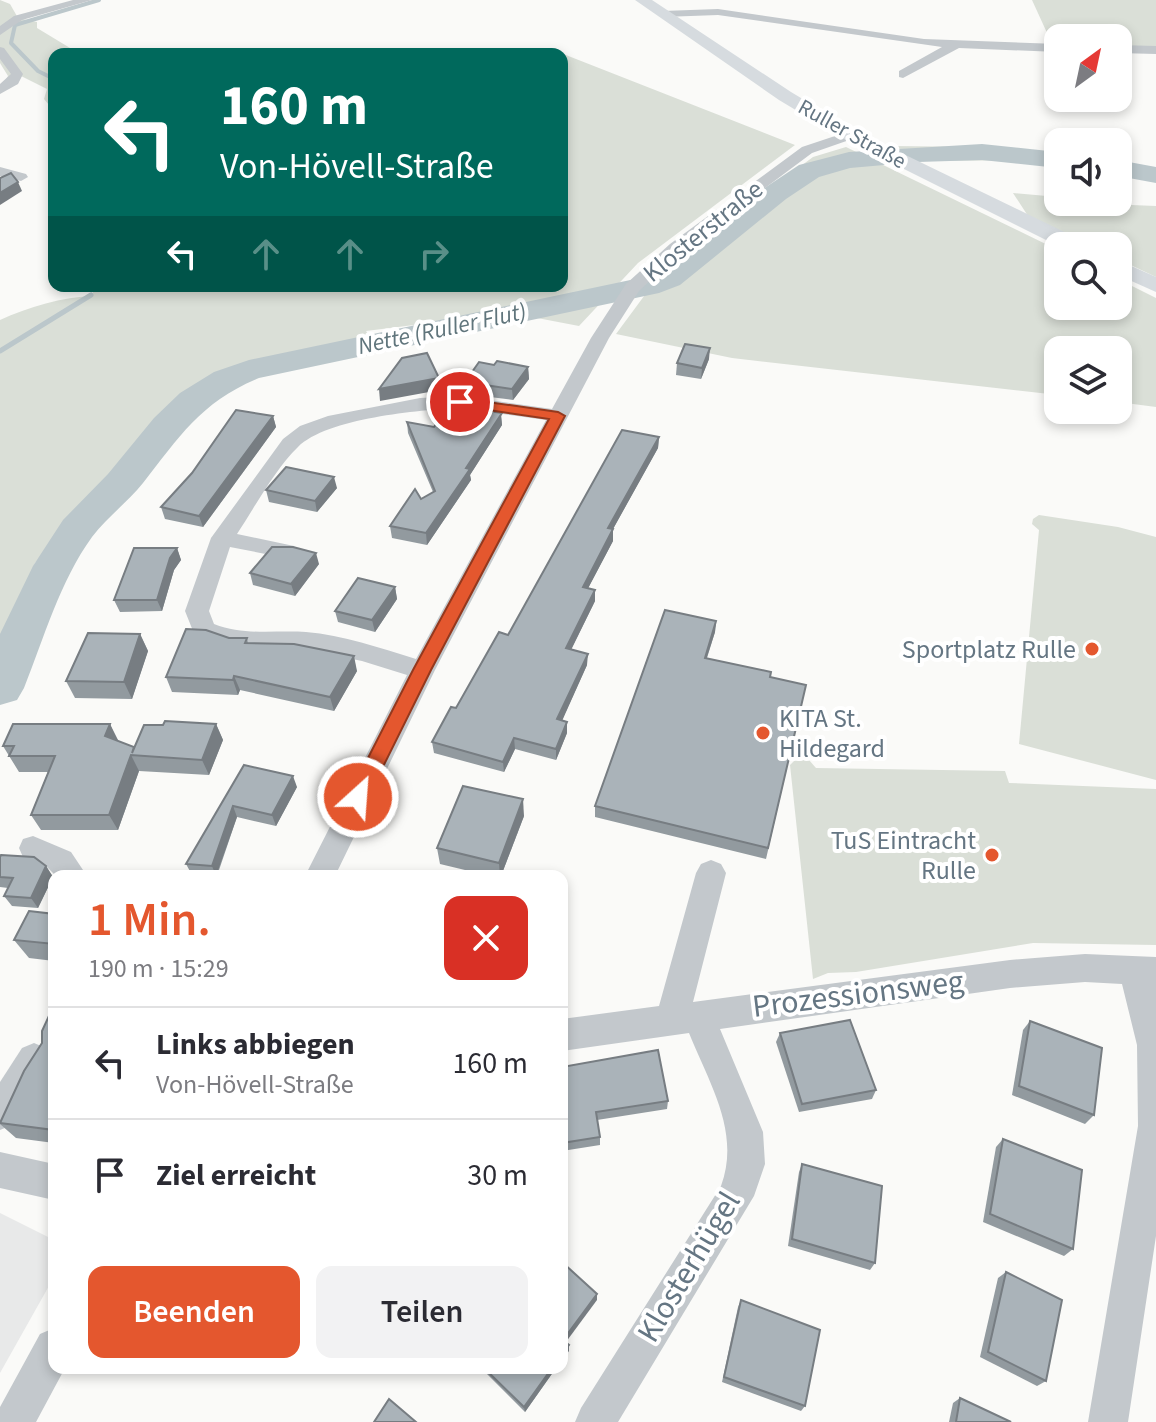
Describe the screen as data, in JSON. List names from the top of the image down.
{
  "streets": {
    "main road": ["Ruller Straße"],
    "street": ["Klosterstraße", "Prozessionsweg", "Klosterhügel"]
  },
  "crossings": [
    ["Ruller Straße", "Klosterstraße"],
    ["Prozessionsweg", "Klosterhügel"]
  ],
  "water": ["Nette (Ruller Flut)"],
  "places": ["Sportplatz Rulle", "KITA St. Hildegard", "TuS Eintracht Rulle"],
  "north": "top right",
  "page": {
    "turn": ["160 m", "Von-Hövell-Straße"],
    "heading": ["1 Min.", "190 m · 15:29"],
    "list": [
      {
        "name": "Links abbiegen",
        "note": "Von-Hövell-Straße",
        "value": "160 m"
      },
      {
        "name": "Ziel erreicht",
        "value": "30 m"
      }
    ],
    "buttons": ["Beenden", "Teilen"]
  }
}
